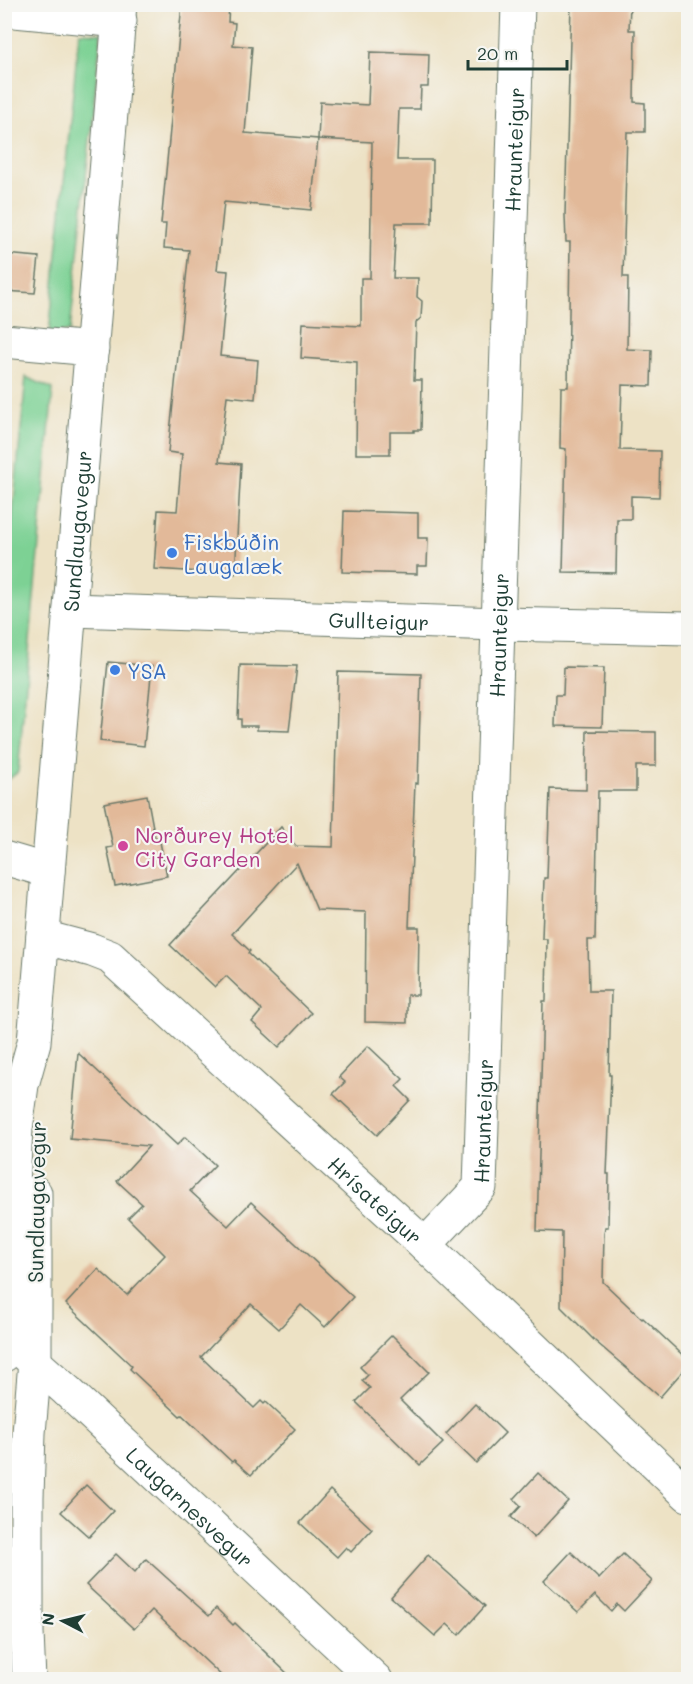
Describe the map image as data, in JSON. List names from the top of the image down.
{
  "streets": {
    "street": [
      "Hraunteigur",
      "Sundlaugavegur",
      "Gullteigur",
      "Hrísateigur",
      "Laugarnesvegur"
    ]
  },
  "crossings": [
    ["Hraunteigur", "Gullteigur"],
    ["Hraunteigur", "Hrísateigur"],
    ["Sundlaugavegur", "Gullteigur"],
    ["Sundlaugavegur", "Hrísateigur"],
    ["Sundlaugavegur", "Laugarnesvegur"]
  ],
  "places": ["Fiskbúðin Laugalæk", "YSA", "Norðurey Hotel City Garden"],
  "scale_bar": "20 m",
  "north": "left"
}
